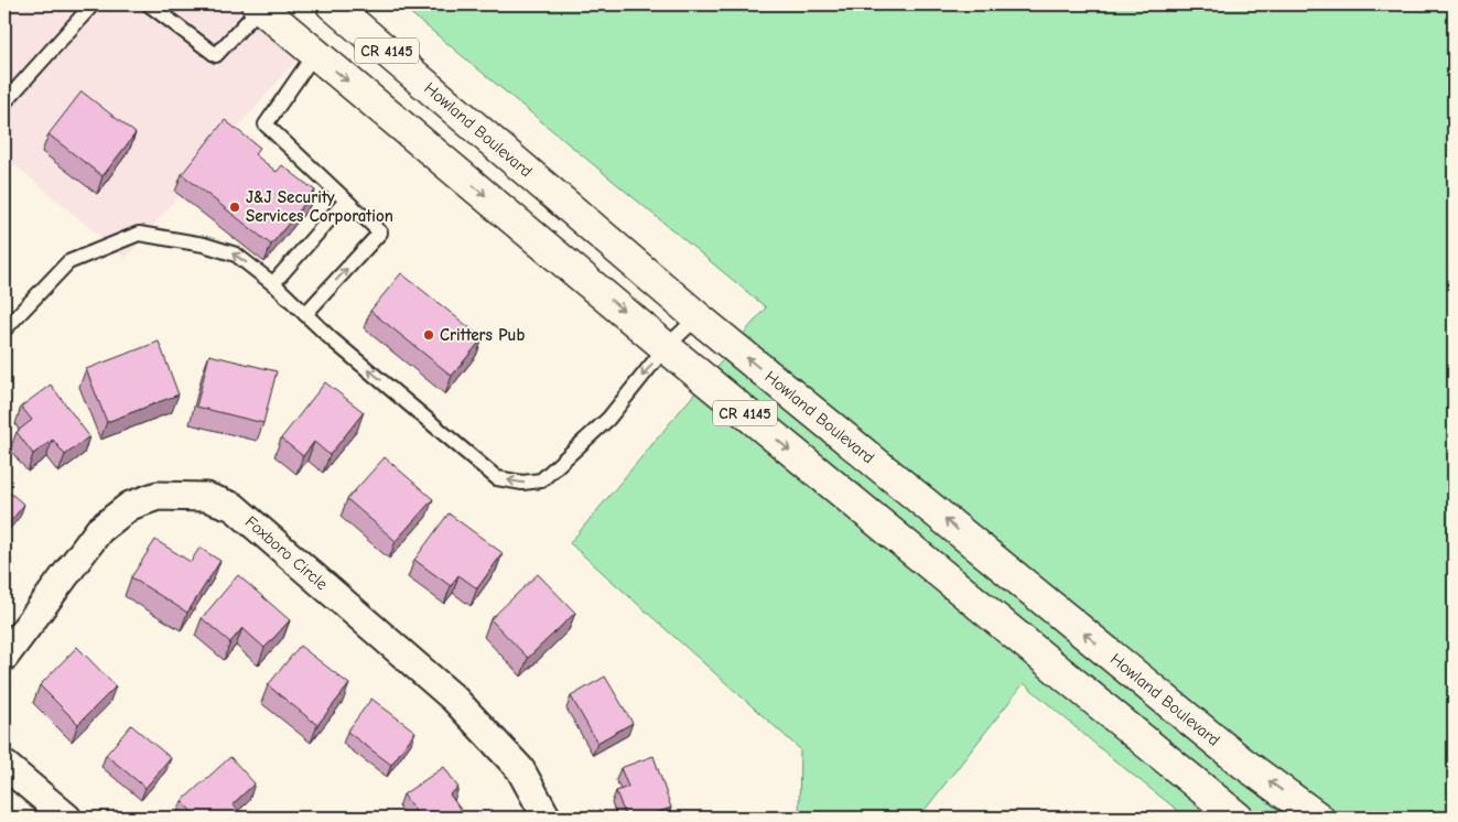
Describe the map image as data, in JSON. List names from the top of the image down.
{
  "streets": {
    "main road": ["CR 4145", "Howland Boulevard"],
    "street": ["Foxboro Circle"]
  },
  "places": ["J&J Security Services Corporation", "Critters Pub"]
}
